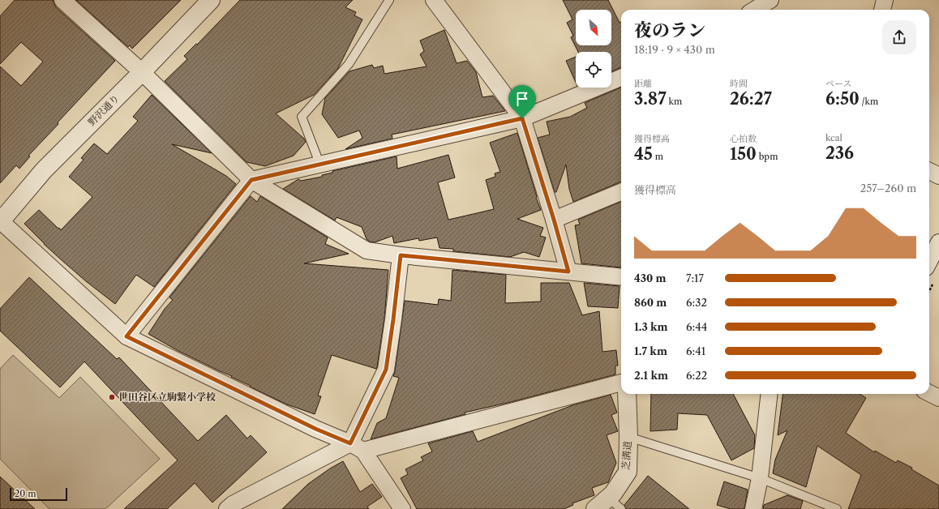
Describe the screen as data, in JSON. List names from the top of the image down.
{
  "streets": {
    "street": ["野沢通り", "芝溝道"]
  },
  "places": ["世田谷区立駒繋小学校"],
  "scale_bar": "20 m",
  "north": "bottom right",
  "page": {
    "heading": ["夜のラン", "18:19 · 9 × 430 m"],
    "stats": [
      ["距離", "3.87 km"],
      ["時間", "26:27"],
      ["ペース", "6:50 /km"],
      ["獲得標高", "45 m"],
      ["心拍数", "150 bpm"],
      ["kcal", "236"]
    ],
    "chart": ["獲得標高", "257–260 m"],
    "list": [
      {
        "name": "430 m",
        "note": "7:17"
      },
      {
        "name": "860 m",
        "note": "6:32"
      },
      {
        "name": "1.3 km",
        "note": "6:44"
      },
      {
        "name": "1.7 km",
        "note": "6:41"
      },
      {
        "name": "2.1 km",
        "note": "6:22"
      }
    ],
    "scale": "20 m"
  }
}
